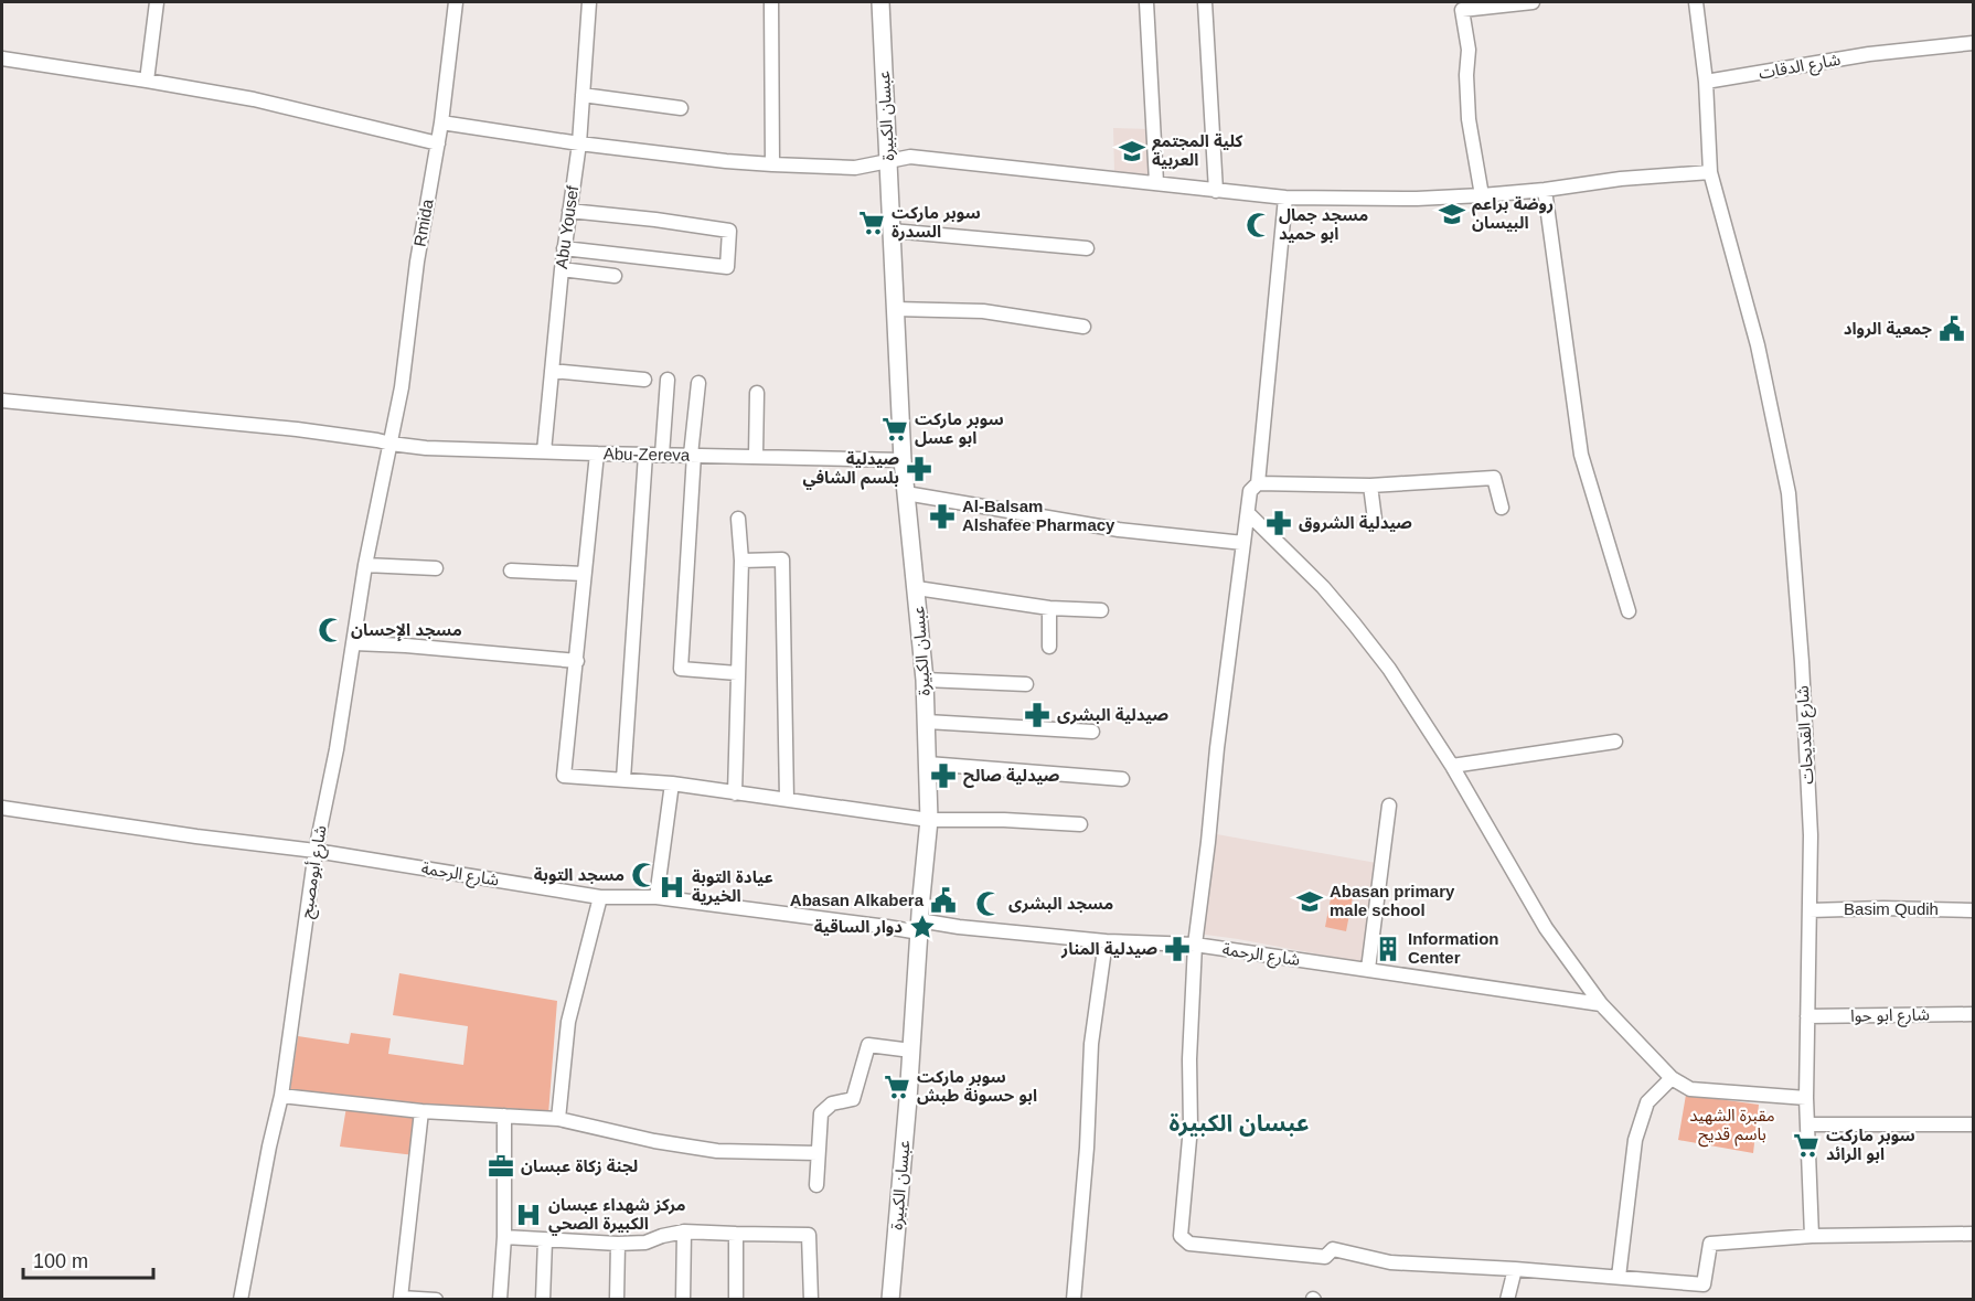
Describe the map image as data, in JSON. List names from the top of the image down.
{
  "streets": {
    "main road": ["عبسان الكبيرة"],
    "street": [
      "شارع الدقات",
      "Rmida",
      "Abu Yousef",
      "Abu-Zereva",
      "شارع القديحات",
      "شارع أبومصبح",
      "شارع الرحمة",
      "Basim Qudih",
      "شارع ابو حوا"
    ]
  },
  "crossings": [
    ["شارع الدقات", "شارع القديحات"],
    ["عبسان الكبيرة", "Abu-Zereva"],
    ["عبسان الكبيرة", "شارع الرحمة"],
    ["Rmida", "Abu-Zereva"],
    ["Rmida", "شارع أبومصبح"],
    ["Abu Yousef", "Abu-Zereva"],
    ["Abu-Zereva", "شارع أبومصبح"],
    ["شارع القديحات", "Basim Qudih"],
    ["شارع القديحات", "شارع ابو حوا"],
    ["شارع أبومصبح", "شارع الرحمة"]
  ],
  "districts": ["عبسان الكبيرة"],
  "parks": ["مقبرة الشهيد باسم قديح"],
  "places": {
    "school or university": ["كلية المجتمع العربية", "روضة براعم البيسان", "Abasan primary male school"],
    "supermarket": [
      "سوبر ماركت السدرة",
      "سوبر ماركت ابو عسل",
      "سوبر ماركت ابو حسونة طبش",
      "سوبر ماركت ابو الرائد"
    ],
    "mosque": [
      "مسجد جمال ابو حميد",
      "مسجد الإحسان",
      "مسجد التوبة",
      "مسجد البشرى"
    ],
    "public building": ["جمعية الرواد", "Abasan Alkabera"],
    "pharmacy": [
      "صيدلية بلسم الشافي",
      "Al-Balsam Alshafee Pharmacy",
      "صيدلية الشروق",
      "صيدلية البشرى",
      "صيدلية صالح",
      "صيدلية المنار"
    ],
    "hospital": ["عيادة التوبة الخيرية", "مركز شهداء عبسان الكبيرة الصحي"],
    "place": ["دوار الساقية"],
    "building": ["Information Center"],
    "office": ["لجنة زكاة عبسان"]
  },
  "scale_bar": "100 m"
}
